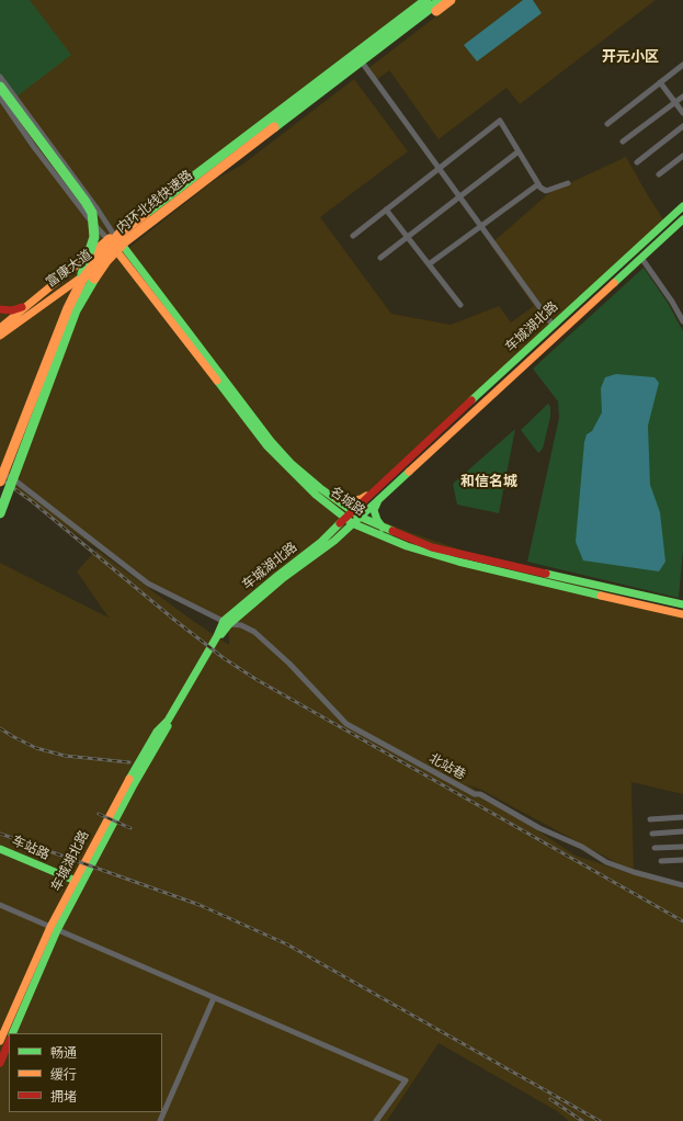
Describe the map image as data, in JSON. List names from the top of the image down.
{
  "streets": {
    "main road": [
      "内环北线快速路",
      "富康大道",
      "车城湖北路",
      "名城路",
      "车站路"
    ],
    "street": ["北站巷"]
  },
  "crossings": [
    ["富康大道", "名城路"],
    ["车城湖北路", "名城路"],
    ["车城湖北路", "北站巷"],
    ["车城湖北路", "车站路"]
  ],
  "districts": ["开元小区", "和信名城"],
  "legend": ["畅通", "缓行", "拥堵"]
}
